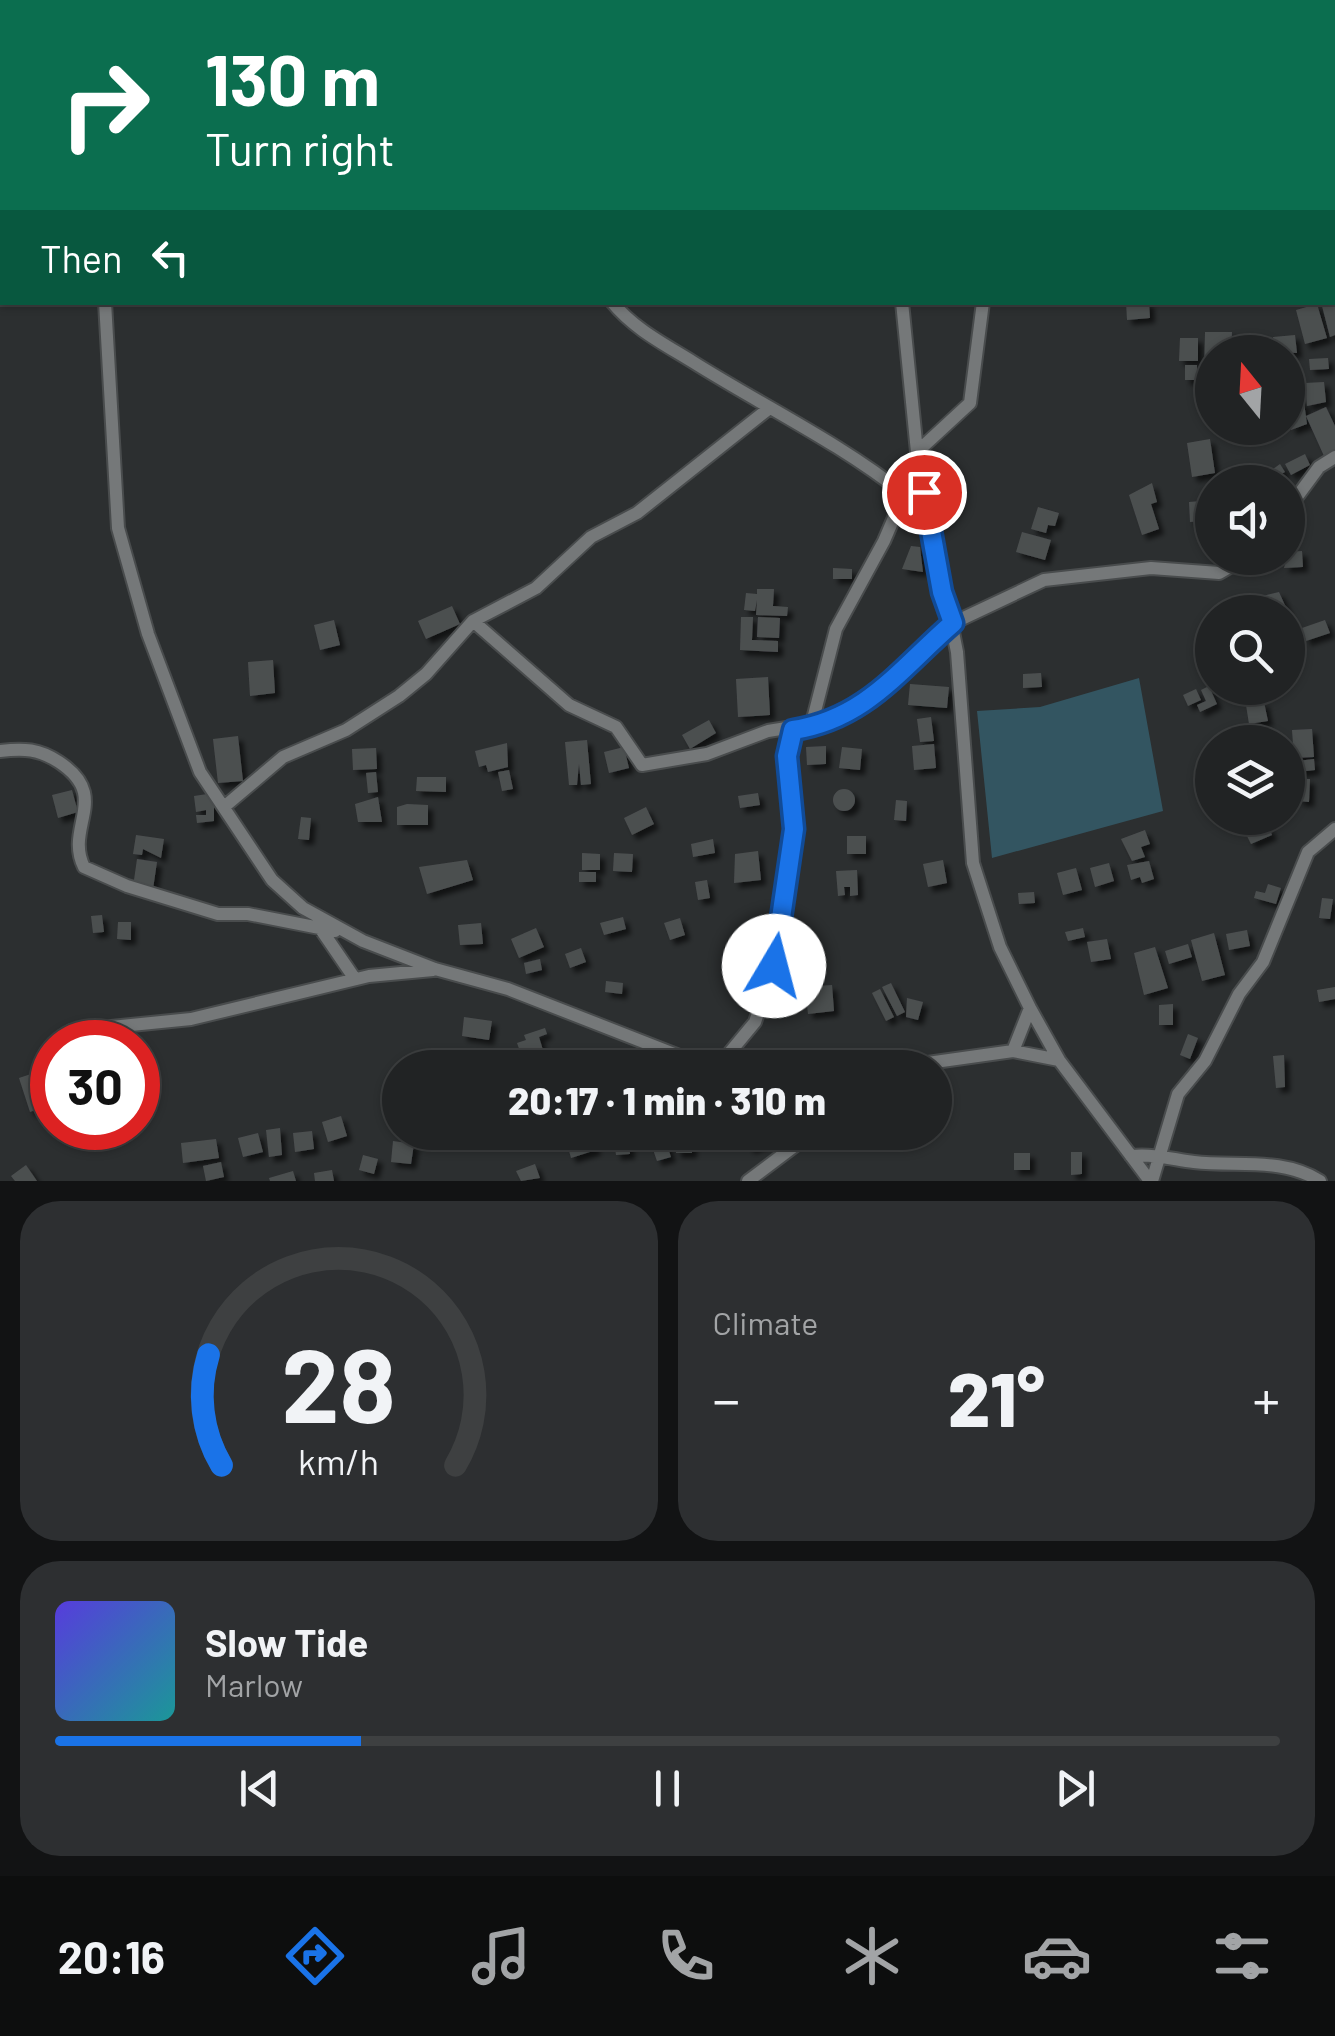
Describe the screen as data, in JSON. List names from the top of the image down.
{
  "north": "top",
  "page": {
    "turn": ["130 m", "Turn right"],
    "then": "Then",
    "limit": "30",
    "trip": "20:17 · 1 min · 310 m",
    "tile": "Climate",
    "heat": ["−", "21°", "+"],
    "song": ["Slow Tide", "Marlow"],
    "tabs": "20:16",
    "gauge": ["28", "km/h"]
  }
}
